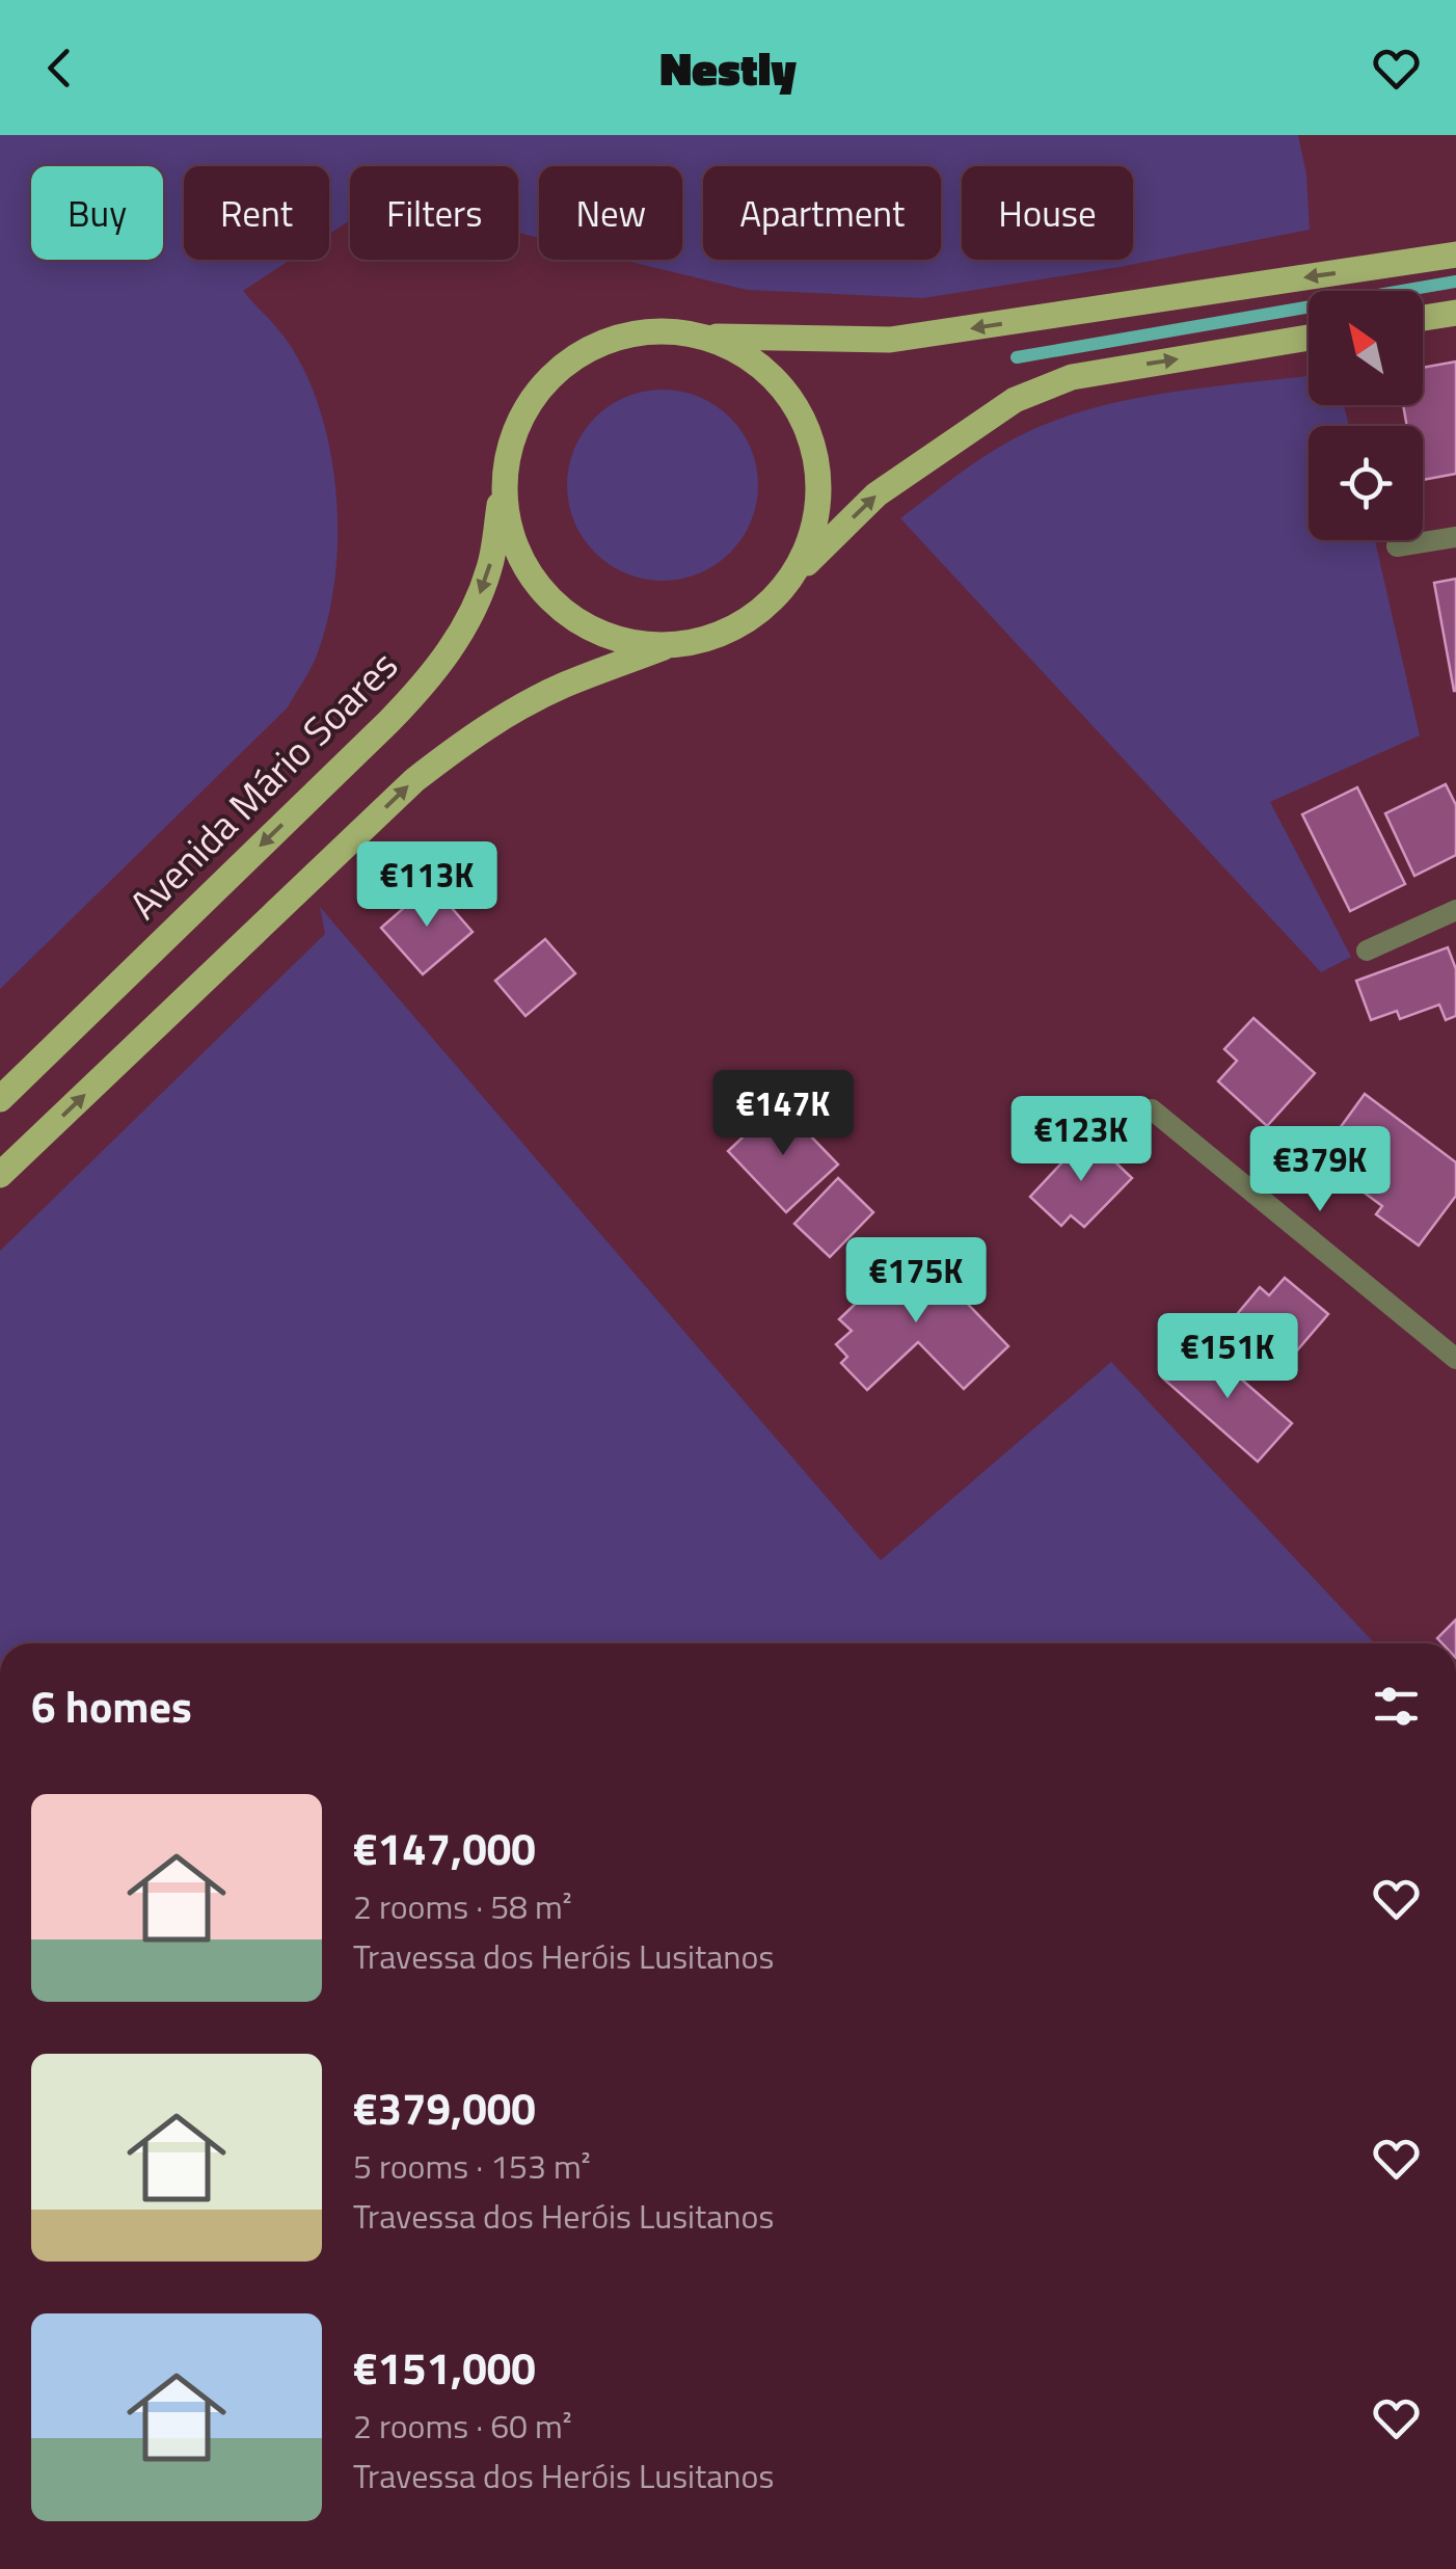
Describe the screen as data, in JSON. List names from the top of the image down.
{
  "streets": {
    "main road": ["Avenida Mário Soares"]
  },
  "north": "top left",
  "page": {
    "header": "Nestly",
    "chip": [
      "Buy",
      "Rent",
      "Filters",
      "New",
      "Apartment",
      "House"
    ],
    "price": [
      "€113K",
      "€147K",
      "€123K",
      "€379K",
      "€175K",
      "€151K"
    ],
    "heading": "6 homes",
    "list": [
      {
        "name": "€147,000",
        "note": "2 rooms · 58 m² · Travessa dos Heróis Lusitanos"
      },
      {
        "name": "€379,000",
        "note": "5 rooms · 153 m² · Travessa dos Heróis Lusitanos"
      },
      {
        "name": "€151,000",
        "note": "2 rooms · 60 m² · Travessa dos Heróis Lusitanos"
      }
    ]
  }
}
